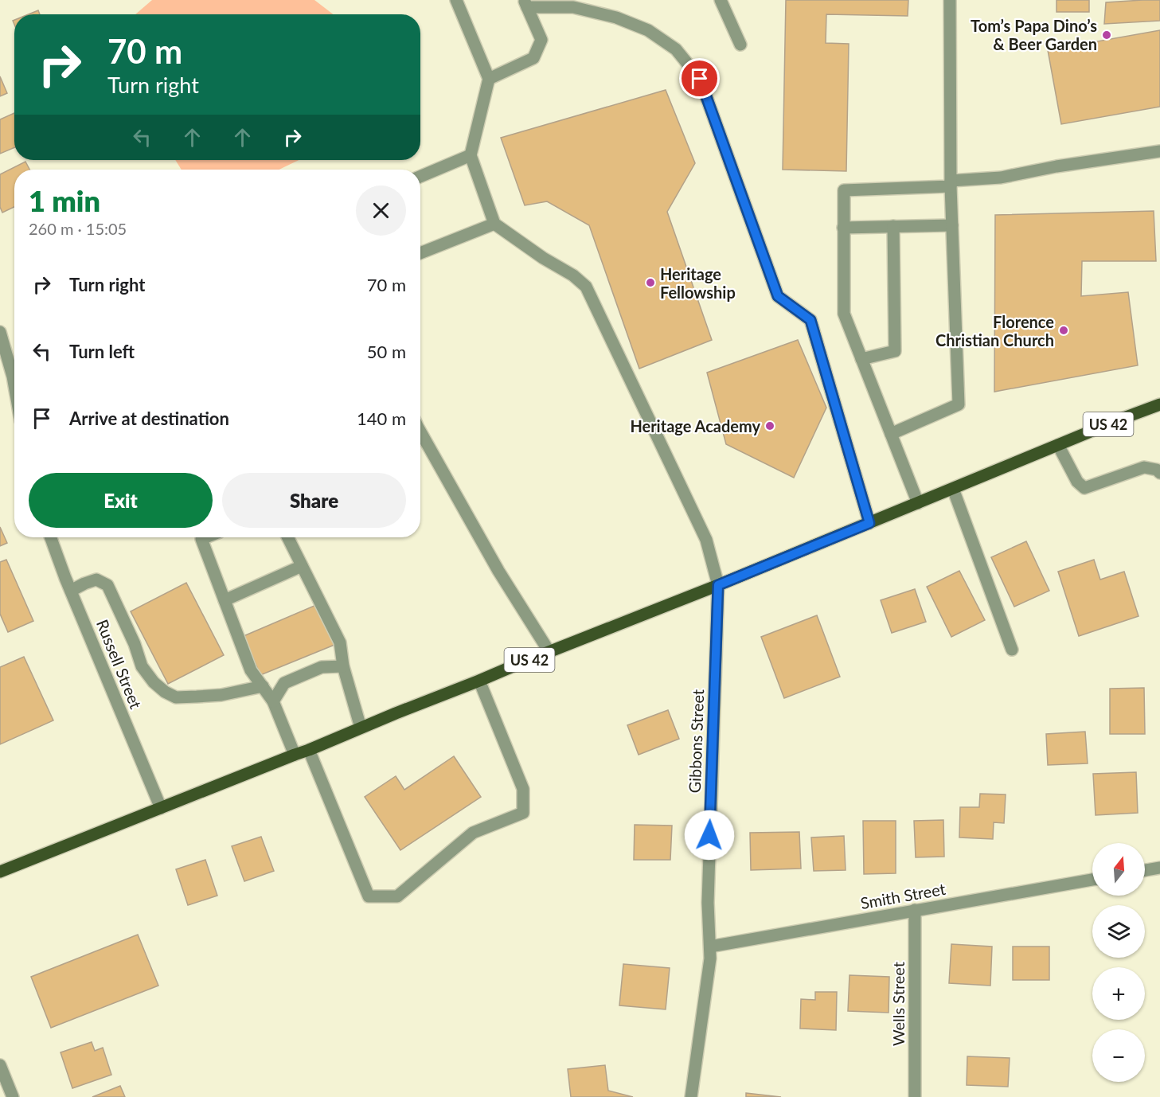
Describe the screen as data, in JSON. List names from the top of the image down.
{
  "streets": {
    "main road": ["US 42"],
    "street": [
      "Russell Street",
      "Gibbons Street",
      "Smith Street",
      "Wells Street"
    ]
  },
  "crossings": [
    ["US 42", "Russell Street"],
    ["US 42", "Gibbons Street"],
    ["Gibbons Street", "Smith Street"],
    ["Smith Street", "Wells Street"]
  ],
  "places": [
    "Tom’s Papa Dino’s & Beer Garden",
    "Heritage Fellowship",
    "Florence Christian Church",
    "Heritage Academy"
  ],
  "north": "top",
  "page": {
    "turn": ["70 m", "Turn right"],
    "heading": ["1 min", "260 m · 15:05"],
    "list": [
      {
        "name": "Turn right",
        "value": "70 m"
      },
      {
        "name": "Turn left",
        "value": "50 m"
      },
      {
        "name": "Arrive at destination",
        "value": "140 m"
      }
    ],
    "buttons": ["Exit", "Share"],
    "map_buttons": ["+", "−"]
  }
}
